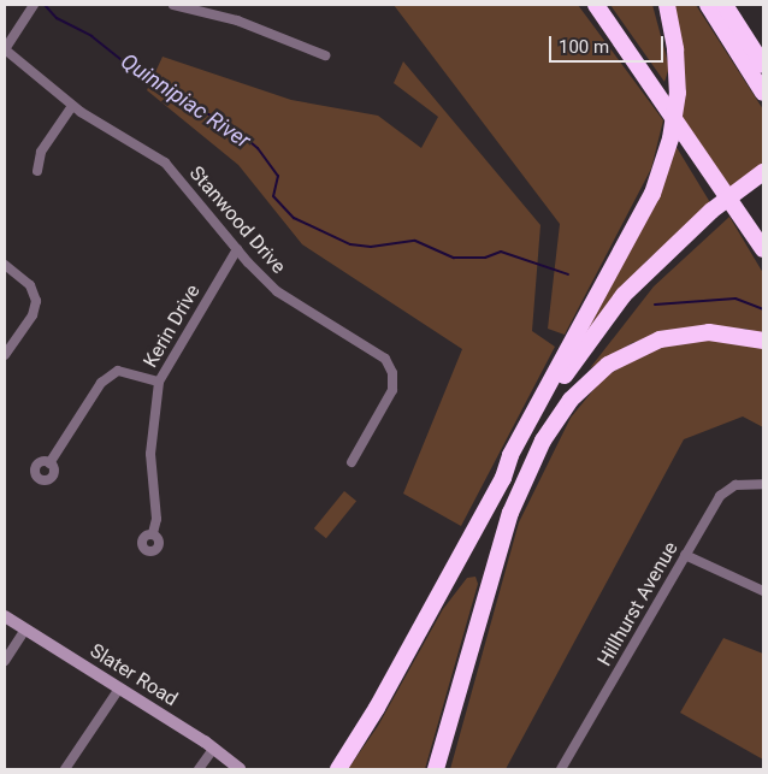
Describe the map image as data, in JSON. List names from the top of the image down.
{
  "streets": {
    "main road": ["Slater Road"],
    "street": ["Stanwood Drive", "Kerin Drive", "Hillhurst Avenue"]
  },
  "crossings": [
    ["Stanwood Drive", "Kerin Drive"]
  ],
  "water": ["Quinnipiac River"],
  "scale_bar": "100 m"
}
